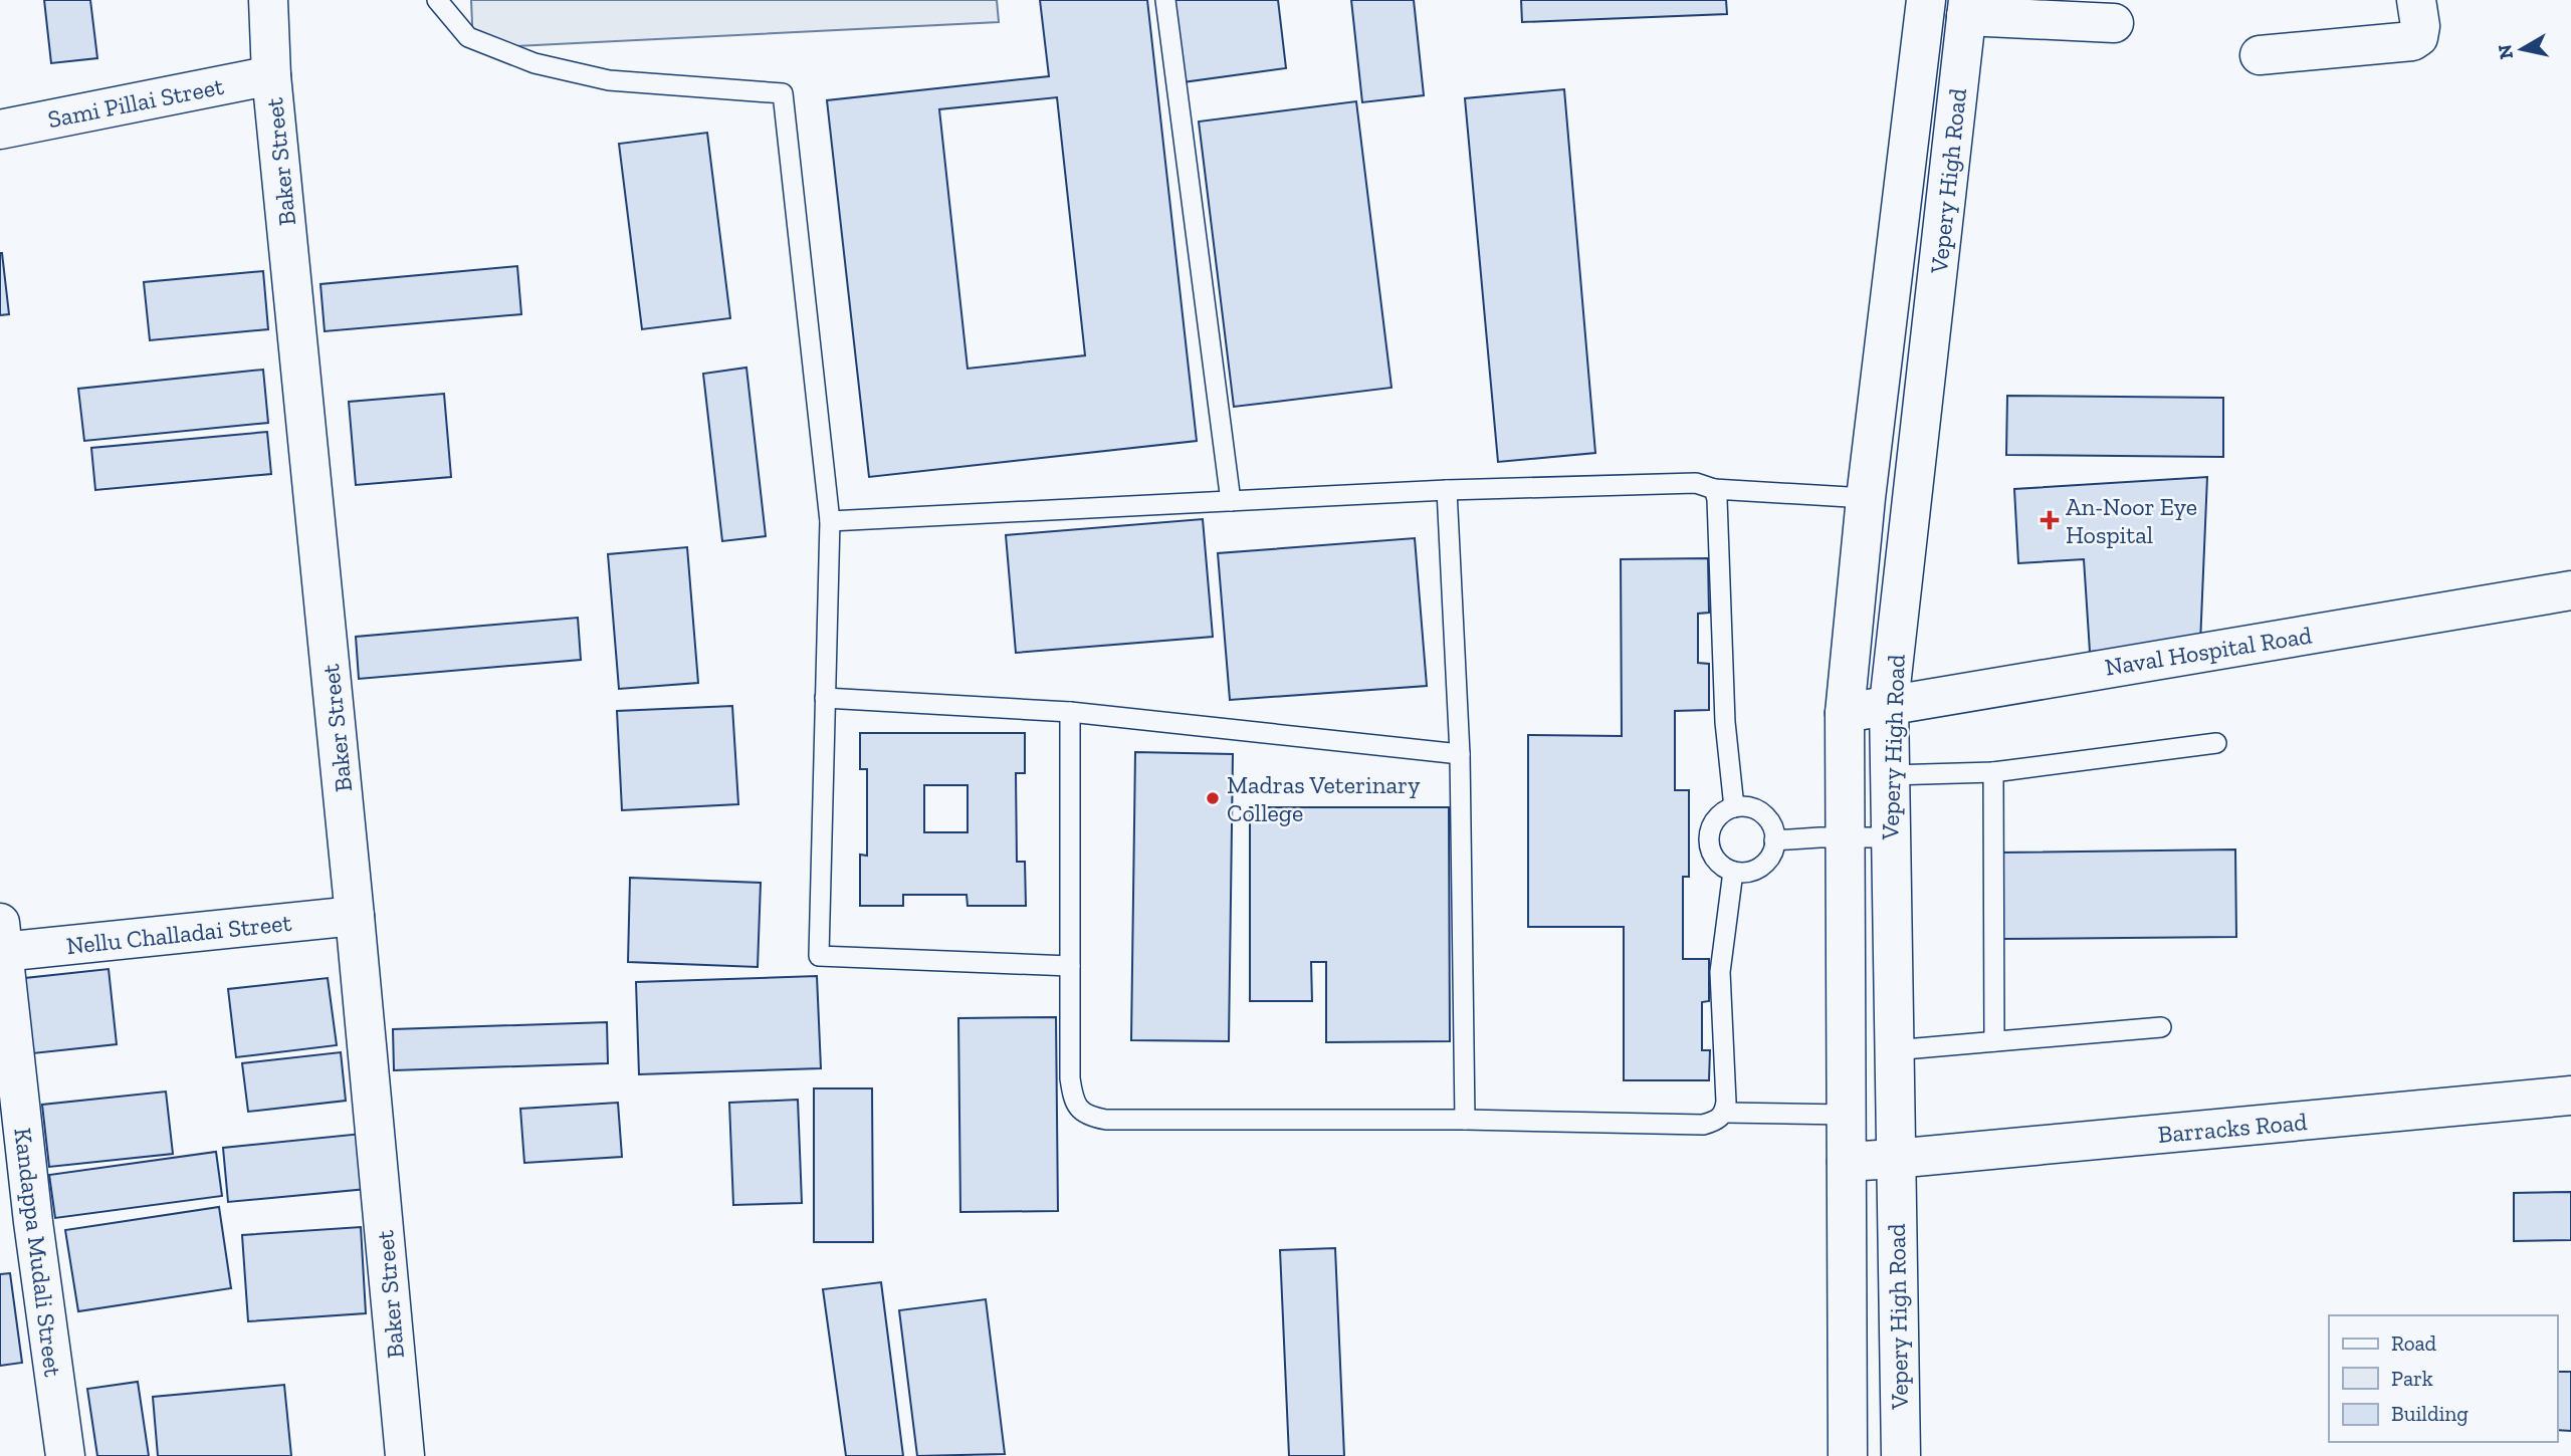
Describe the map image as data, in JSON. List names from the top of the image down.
{
  "streets": {
    "street": [
      "Sami Pillai Street",
      "Baker Street",
      "Vepery High Road",
      "Naval Hospital Road",
      "Nellu Challadai Street",
      "Barracks Road",
      "Kandappa Mudali Street"
    ]
  },
  "crossings": [
    ["Sami Pillai Street", "Baker Street"],
    ["Baker Street", "Nellu Challadai Street"],
    ["Vepery High Road", "Naval Hospital Road"],
    ["Vepery High Road", "Barracks Road"],
    ["Nellu Challadai Street", "Kandappa Mudali Street"]
  ],
  "places": {
    "health": ["An-Noor Eye Hospital"],
    "other": ["Madras Veterinary College"]
  },
  "legend": ["Road", "Park", "Building"],
  "north": "left"
}
